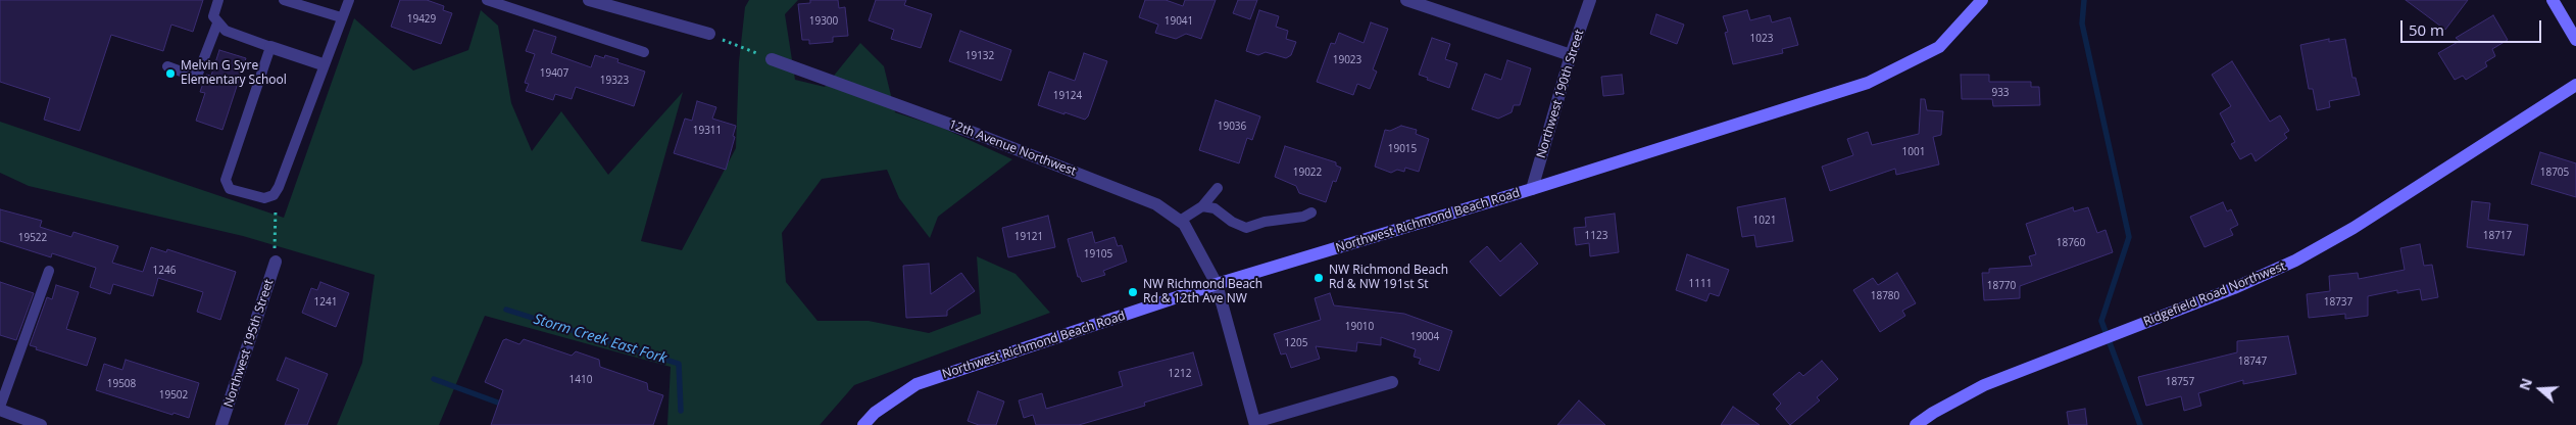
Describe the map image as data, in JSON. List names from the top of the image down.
{
  "streets": {
    "main road": ["Northwest Richmond Beach Road", "Ridgefield Road Northwest"],
    "street": ["Northwest 190th Street", "12th Avenue Northwest", "Northwest 195th Street"]
  },
  "crossings": [
    ["Northwest 190th Street", "Northwest Richmond Beach Road"],
    ["12th Avenue Northwest", "Northwest Richmond Beach Road"]
  ],
  "water": ["Storm Creek East Fork"],
  "places": ["Melvin G Syre Elementary School", "NW Richmond Beach Rd & NW 191st St", "NW Richmond Beach Rd & 12th Ave NW"],
  "house_numbers": [
    "19429",
    "19300",
    "19041",
    "1023",
    "19132",
    "19023",
    "19407",
    "19323",
    "933",
    "19124",
    "19036",
    "19311",
    "19015",
    "1001",
    "19022",
    "18705",
    "1021",
    "1123",
    "18717",
    "19121",
    "19522",
    "18760",
    "19105",
    "1246",
    "1111",
    "18770",
    "18780",
    "1241",
    "18737",
    "19010",
    "19004",
    "1205",
    "18747",
    "1212",
    "1410",
    "18757",
    "19508",
    "19502"
  ],
  "scale_bar": "50 m",
  "north": "left"
}
